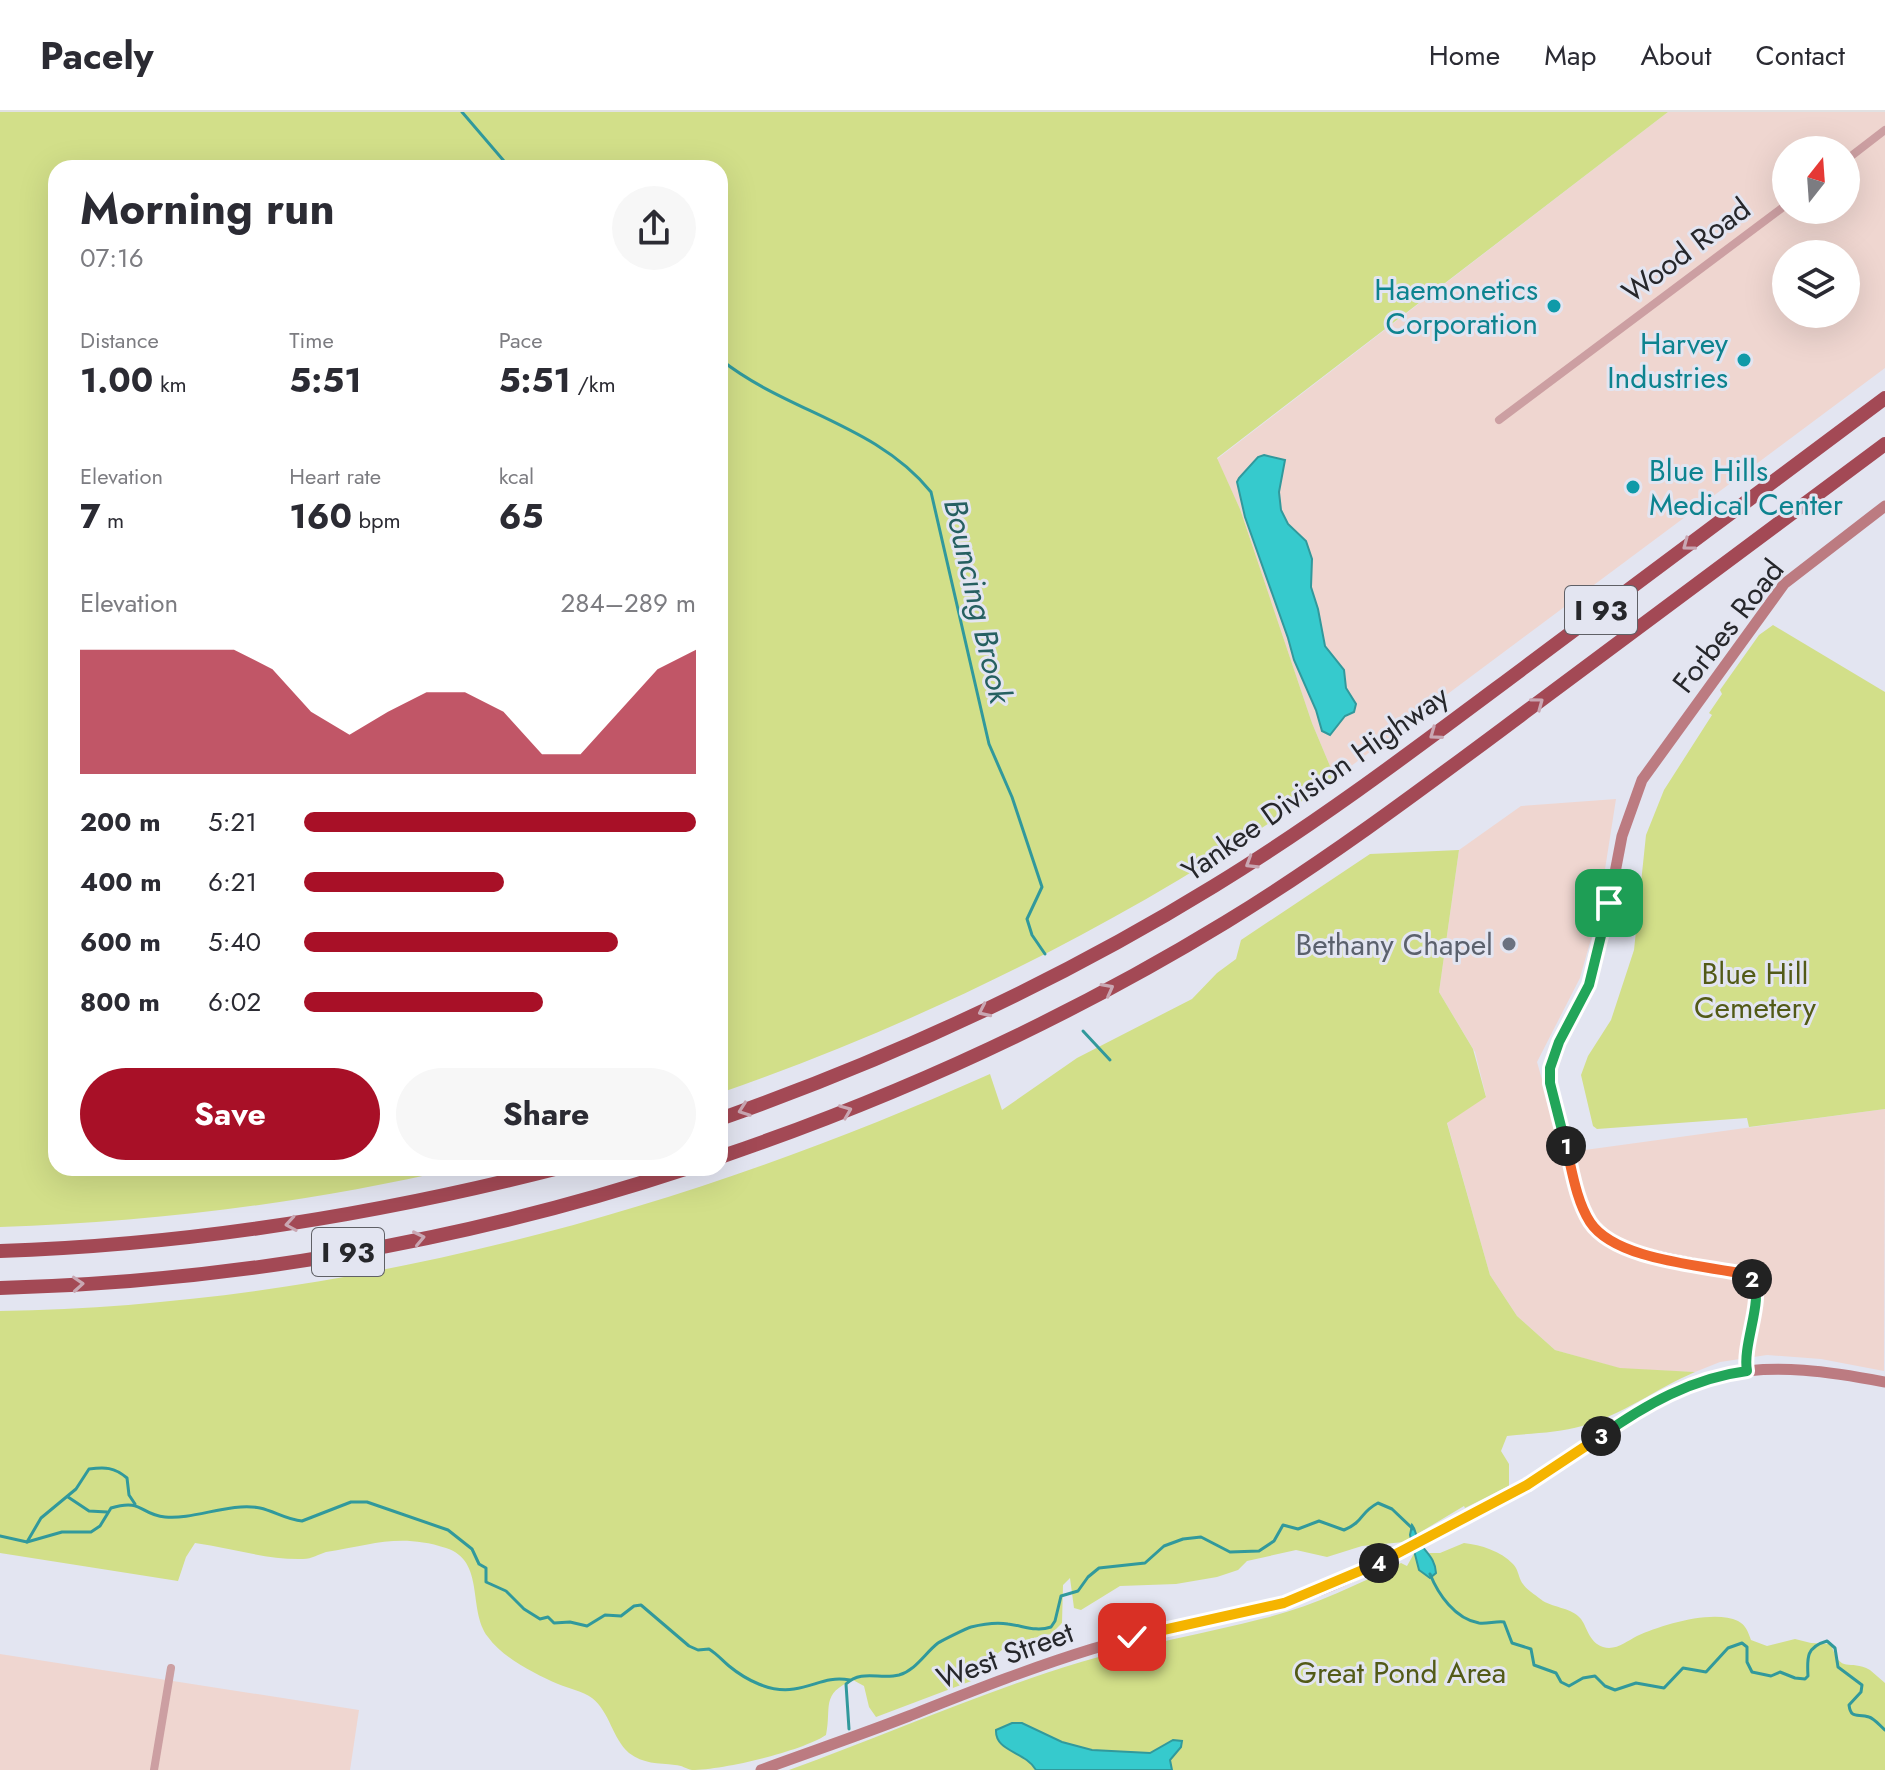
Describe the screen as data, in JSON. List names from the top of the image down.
{
  "streets": {
    "highway": ["I 93", "Yankee Division Highway"],
    "main road": ["Forbes Road", "West Street"],
    "street": ["Wood Road"]
  },
  "crossings": [
    ["Forbes Road", "West Street"]
  ],
  "water": ["Bouncing Brook"],
  "parks": ["Blue Hill Cemetery", "Great Pond Area"],
  "places": [
    "Haemonetics Corporation",
    "Harvey Industries",
    "Blue Hills Medical Center",
    "Bethany Chapel"
  ],
  "north": "top",
  "page": {
    "header": "Pacely",
    "nav": [
      "Home",
      "Map",
      "About",
      "Contact"
    ],
    "heading": ["Morning run", "07:16"],
    "stats": [
      ["Distance", "1.00 km"],
      ["Time", "5:51"],
      ["Pace", "5:51 /km"],
      ["Elevation", "7 m"],
      ["Heart rate", "160 bpm"],
      ["kcal", "65"]
    ],
    "chart": ["Elevation", "284–289 m"],
    "list": [
      {
        "name": "200 m",
        "note": "5:21"
      },
      {
        "name": "400 m",
        "note": "6:21"
      },
      {
        "name": "600 m",
        "note": "5:40"
      },
      {
        "name": "800 m",
        "note": "6:02"
      }
    ],
    "buttons": ["Save", "Share"],
    "pins": [
      "1",
      "2",
      "3",
      "4"
    ]
  }
}
